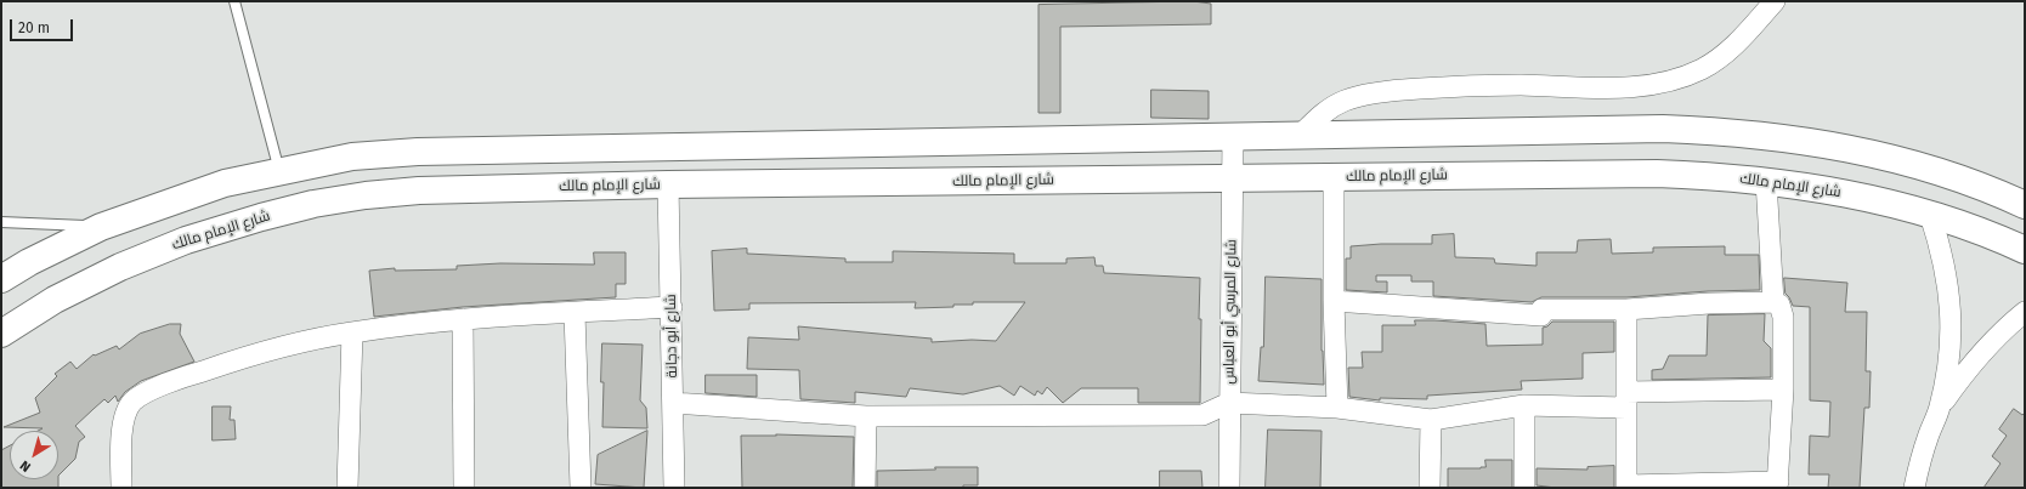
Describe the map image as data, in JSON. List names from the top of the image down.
{
  "streets": {
    "street": ["شارع الإمام مالك", "شارع المرسي أبو العباس", "شارع أبو دجانة"]
  },
  "crossings": [
    ["شارع الإمام مالك", "شارع المرسي أبو العباس"],
    ["شارع الإمام مالك", "شارع أبو دجانة"]
  ],
  "scale_bar": "20 m",
  "north": "bottom left"
}
